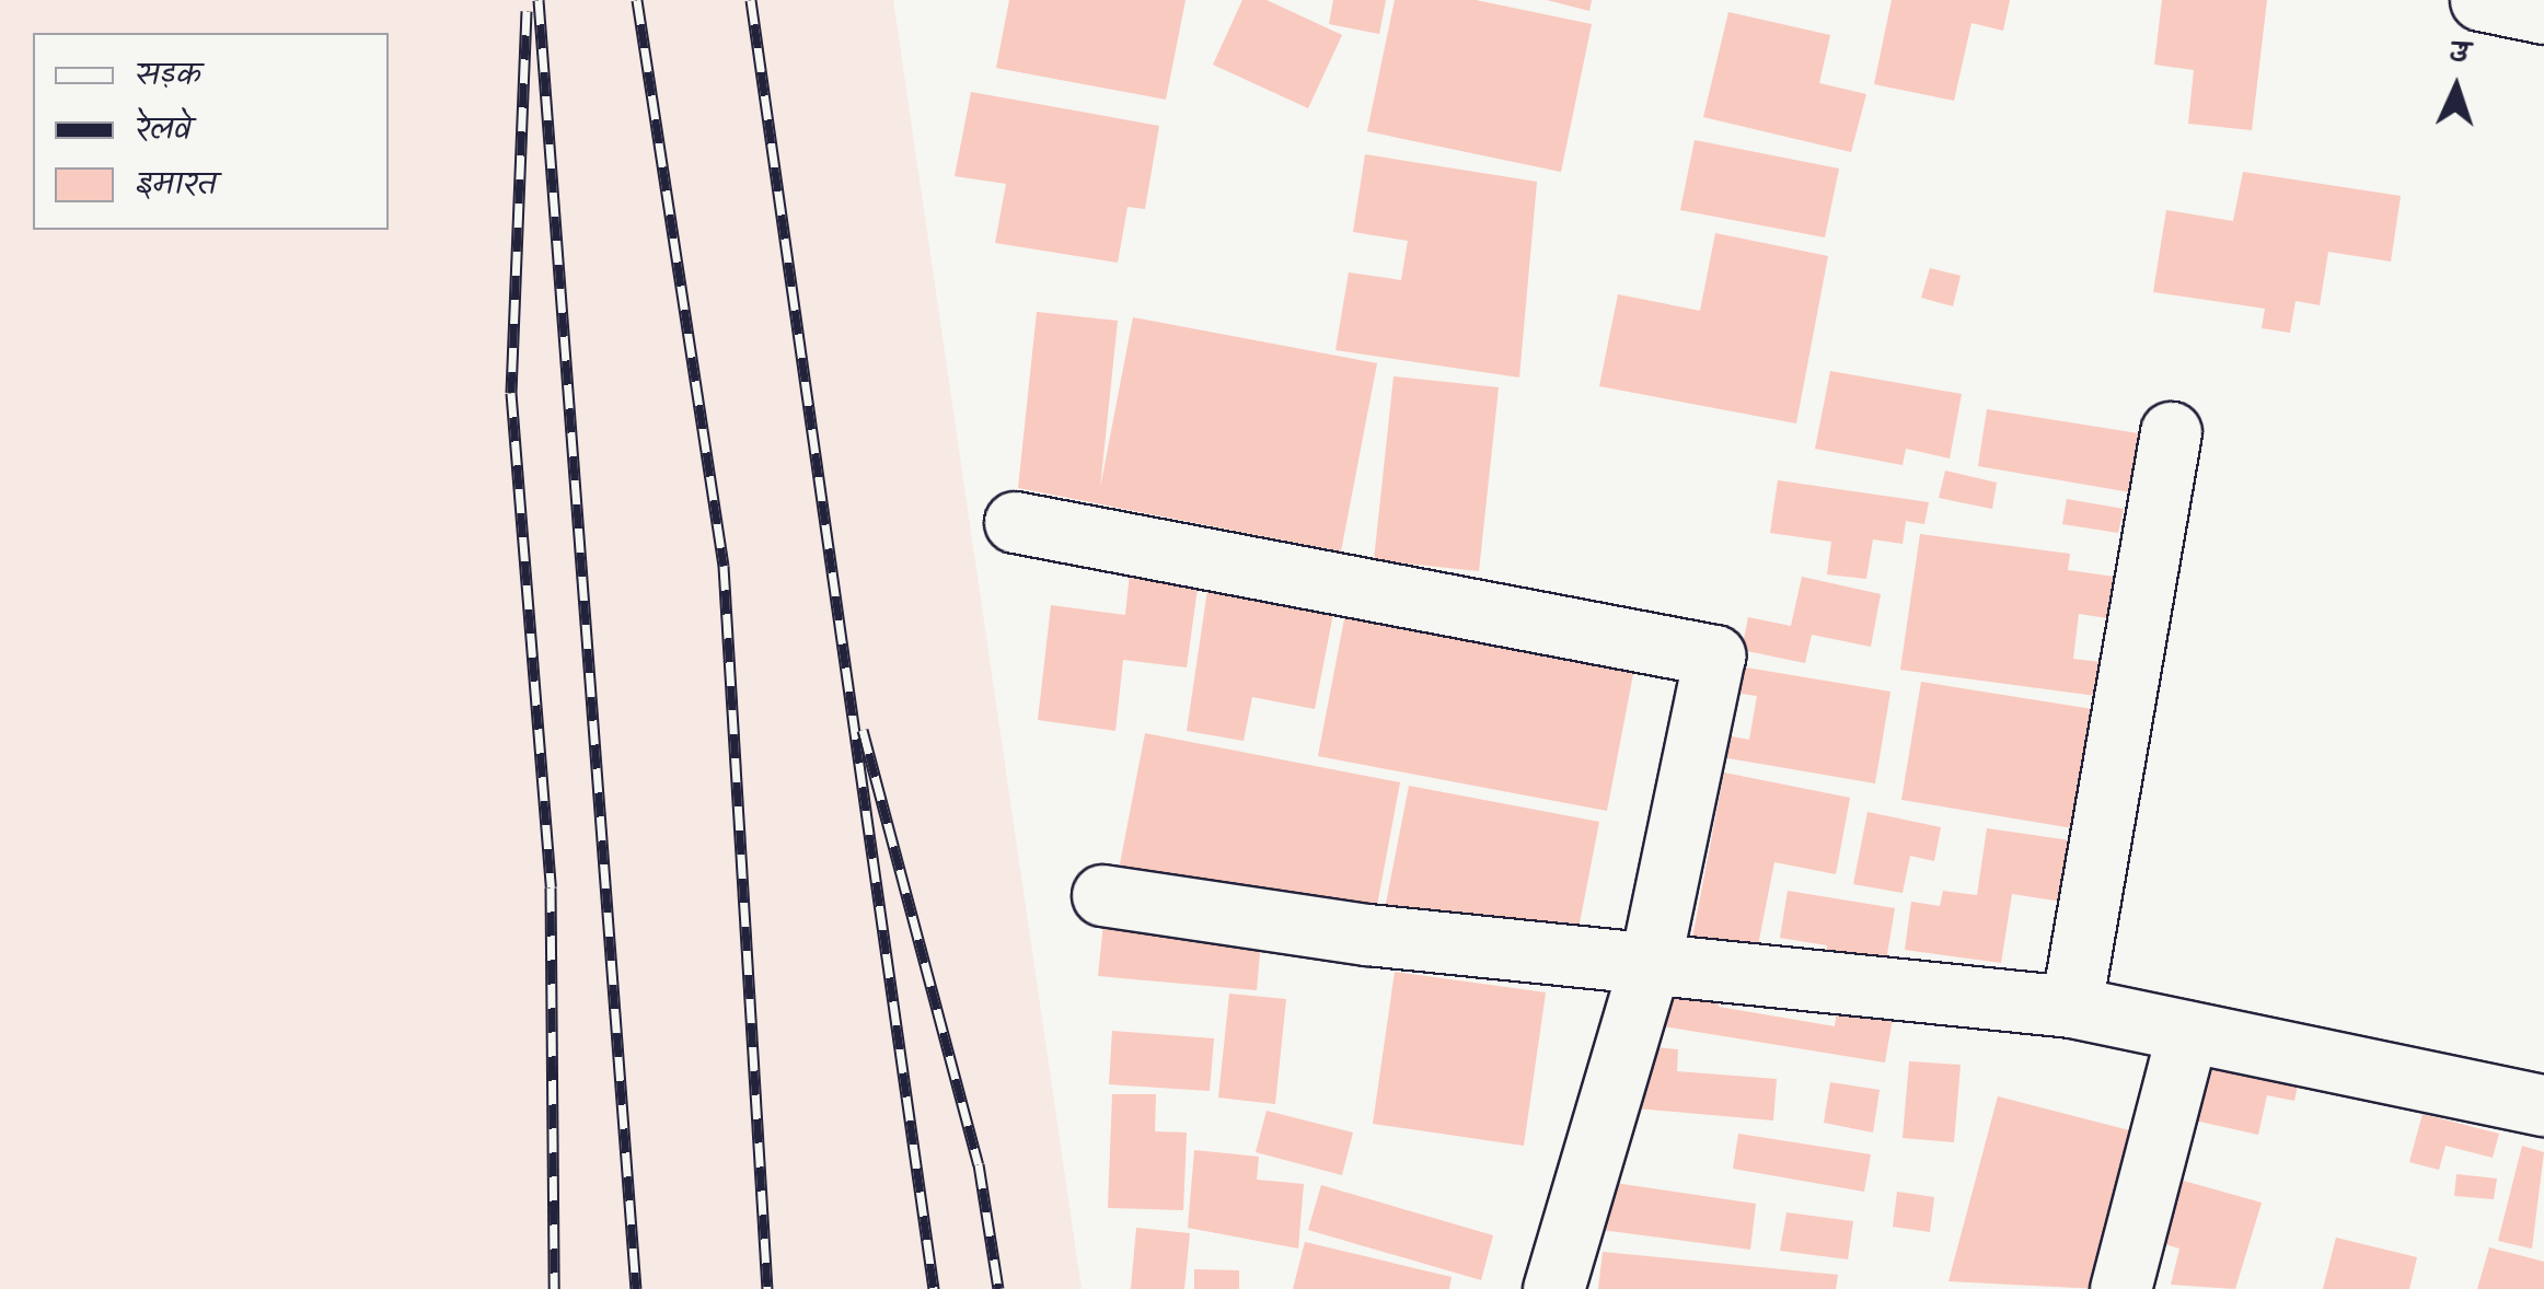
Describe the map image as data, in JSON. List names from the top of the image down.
{
  "legend": ["सड़क", "रेलवे", "इमारत"],
  "north": "top"
}
